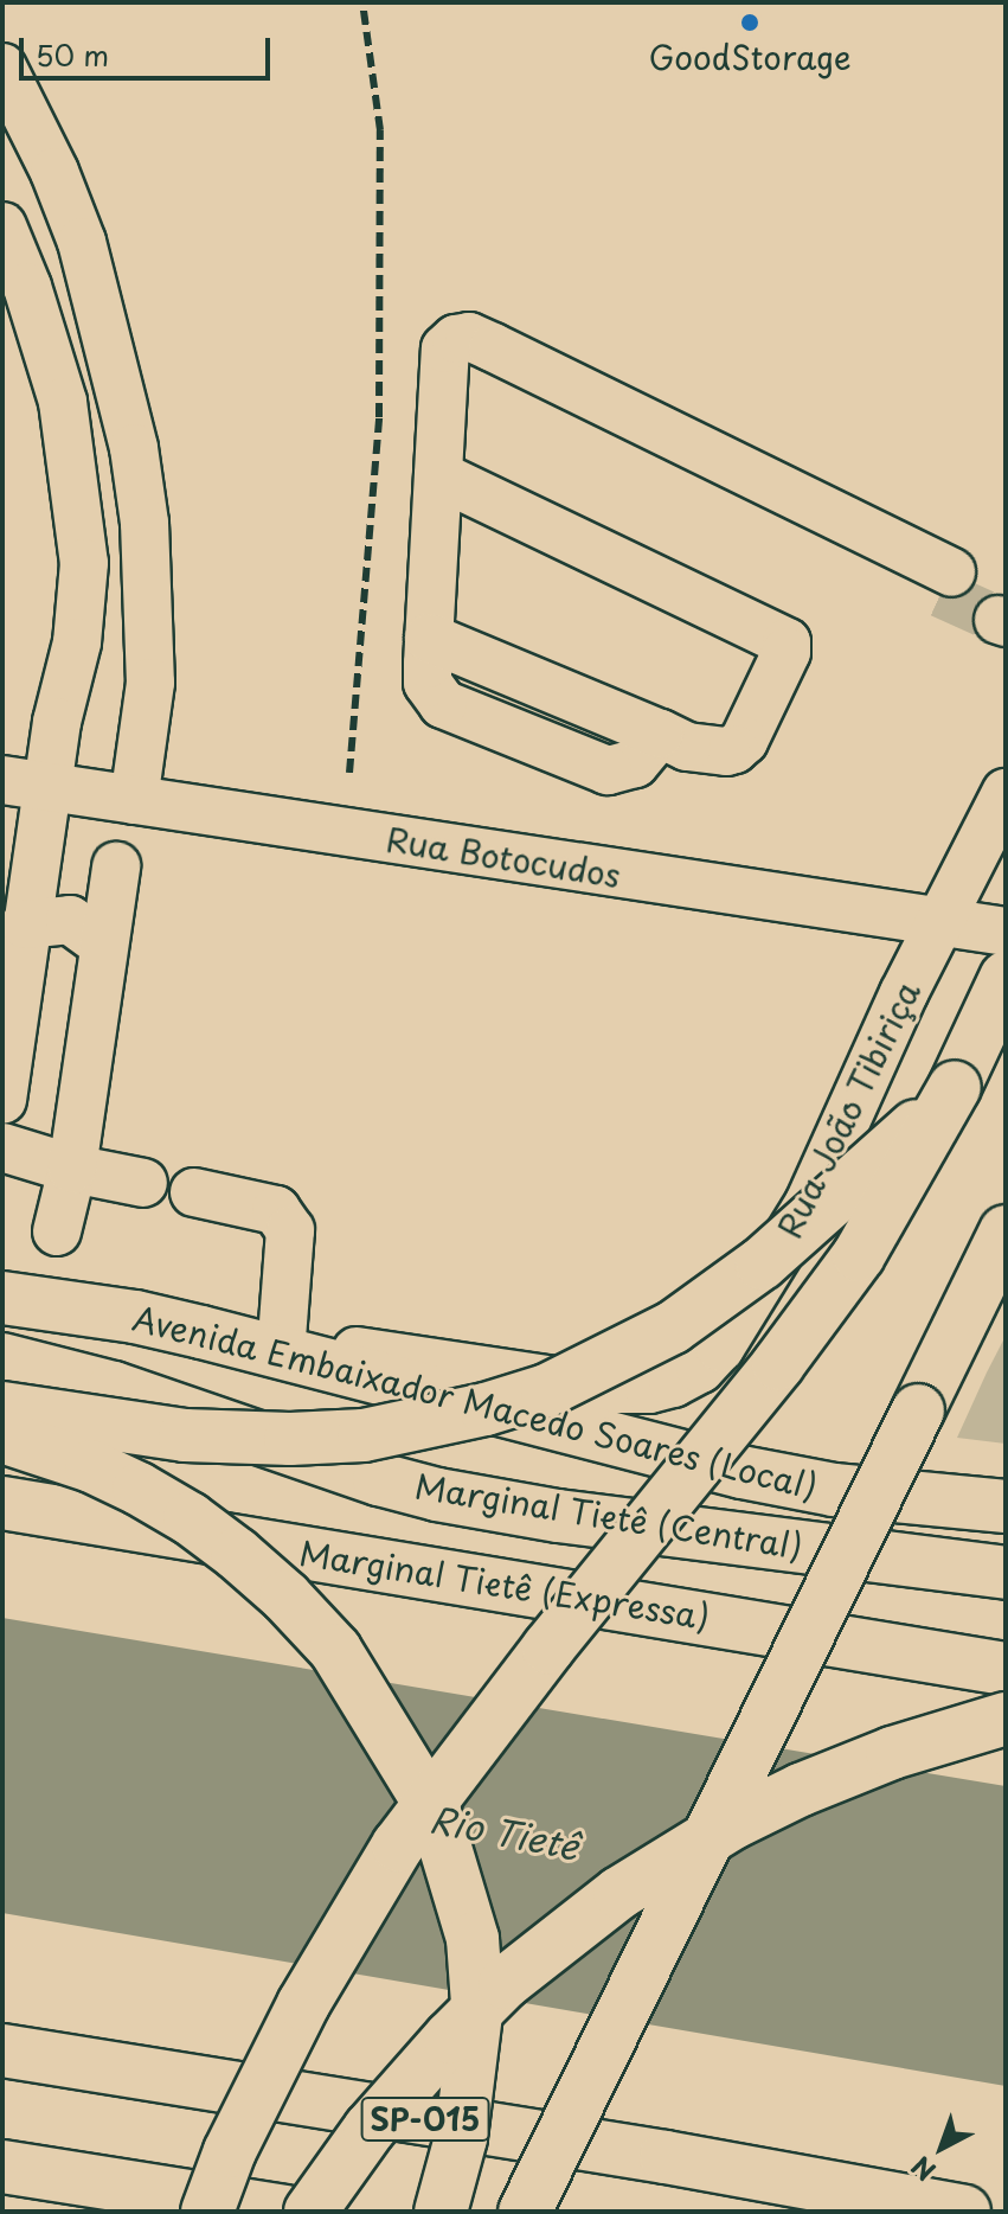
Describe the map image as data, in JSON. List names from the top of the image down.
{
  "streets": {
    "main road": [
      "Avenida Embaixador Macedo Soares (Local)",
      "Marginal Tietê (Central)",
      "Marginal Tietê (Expressa)",
      "SP-015"
    ],
    "street": ["Rua Botocudos", "Rua João Tibiriça"]
  },
  "crossings": [
    ["Rua Botocudos", "Rua João Tibiriça"],
    ["Rua João Tibiriça", "Avenida Embaixador Macedo Soares (Local)"]
  ],
  "water": ["Rio Tietê"],
  "places": ["GoodStorage"],
  "scale_bar": "50 m",
  "north": "bottom left"
}
